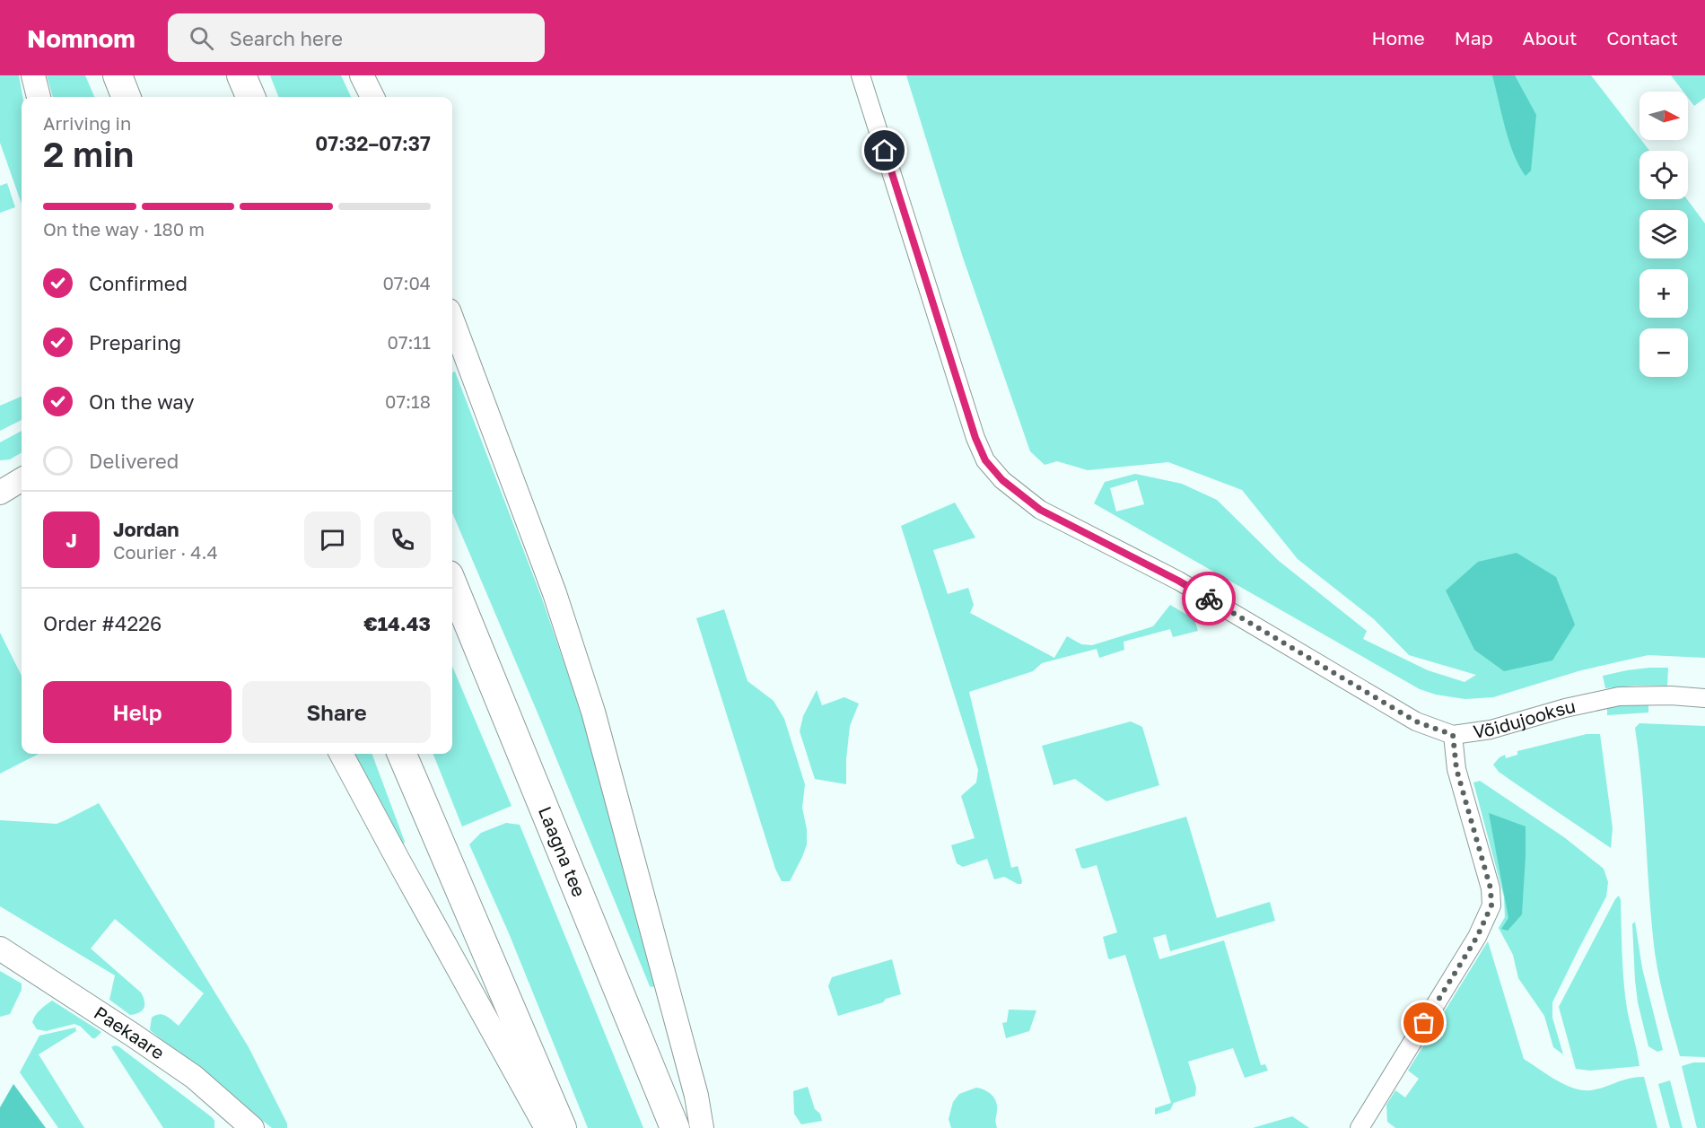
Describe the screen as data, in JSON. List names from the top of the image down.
{
  "streets": {
    "main road": ["Laagna tee"],
    "street": ["Võidujooksu", "Paekaare"]
  },
  "north": "right",
  "page": {
    "header": "Nomnom",
    "search": "Search here",
    "nav": [
      "Home",
      "Map",
      "About",
      "Contact"
    ],
    "map_buttons": ["+", "−"],
    "heading": ["2 min", "Arriving in", "07:32–07:37"],
    "panel": [
      "Jordan",
      "Courier · 4.4",
      "Order #4226",
      "€14.43"
    ],
    "bar": "On the way · 180 m",
    "list": [
      ["Confirmed", "07:04"],
      ["Preparing", "07:11"],
      ["On the way", "07:18"],
      "Delivered"
    ],
    "round": "J",
    "buttons": ["Help", "Share"]
  }
}
